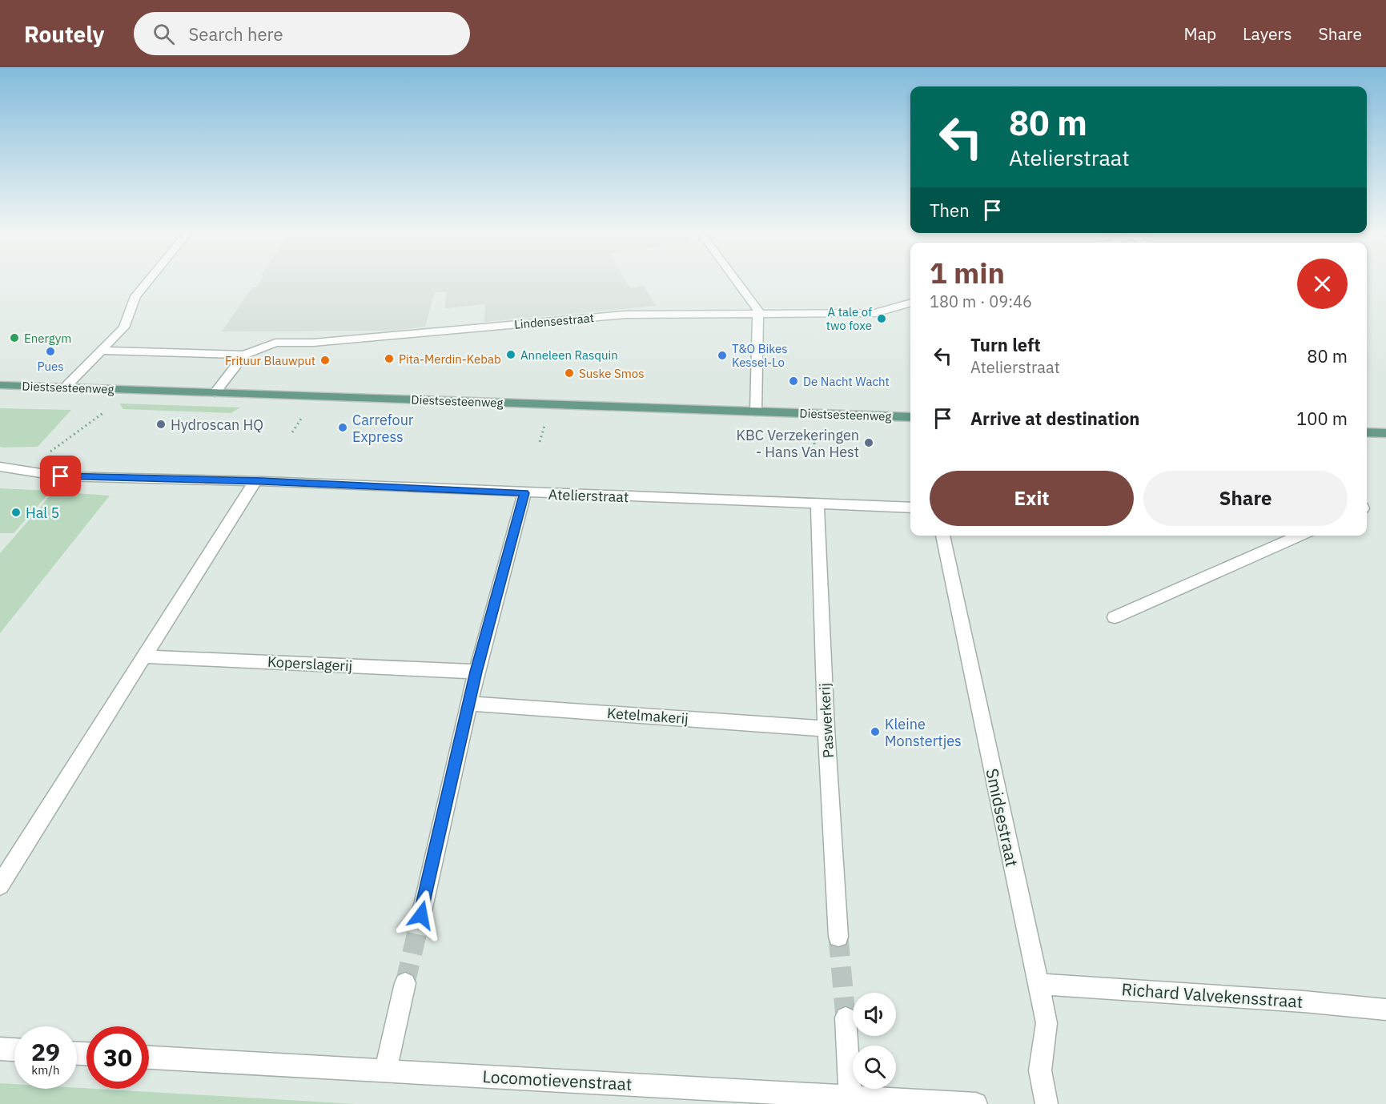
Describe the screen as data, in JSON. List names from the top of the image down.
{
  "streets": {
    "main road": ["Diestsesteenweg"],
    "street": [
      "Lindensestraat",
      "Atelierstraat",
      "Koperslagerij",
      "Ketelmakerij",
      "Paswerkerij",
      "Smidsestraat",
      "Richard Valvekensstraat",
      "Locomotievenstraat"
    ]
  },
  "crossings": [
    ["Atelierstraat", "Paswerkerij"],
    ["Ketelmakerij", "Paswerkerij"],
    ["Smidsestraat", "Richard Valvekensstraat"]
  ],
  "places": [
    "A tale of two foxe",
    "Energym",
    "Pues",
    "Anneleen Rasquin",
    "T&O Bikes Kessel-Lo",
    "Pita-Merdin-Kebab",
    "Frituur Blauwput",
    "Suske Smos",
    "De Nacht Wacht",
    "Hydroscan HQ",
    "Carrefour Express",
    "KBC Verzekeringen - Hans Van Hest",
    "Hal 5",
    "Kleine Monstertjes"
  ],
  "page": {
    "header": "Routely",
    "search": "Search here",
    "nav": ["Map", "Layers", "Share"],
    "turn": ["80 m", "Atelierstraat"],
    "then": "Then",
    "heading": ["1 min", "180 m · 09:46"],
    "list": [
      {
        "name": "Turn left",
        "note": "Atelierstraat",
        "value": "80 m"
      },
      {
        "name": "Arrive at destination",
        "value": "100 m"
      }
    ],
    "buttons": ["Exit", "Share"],
    "speed": "29 km/h",
    "limit": "30"
  }
}
